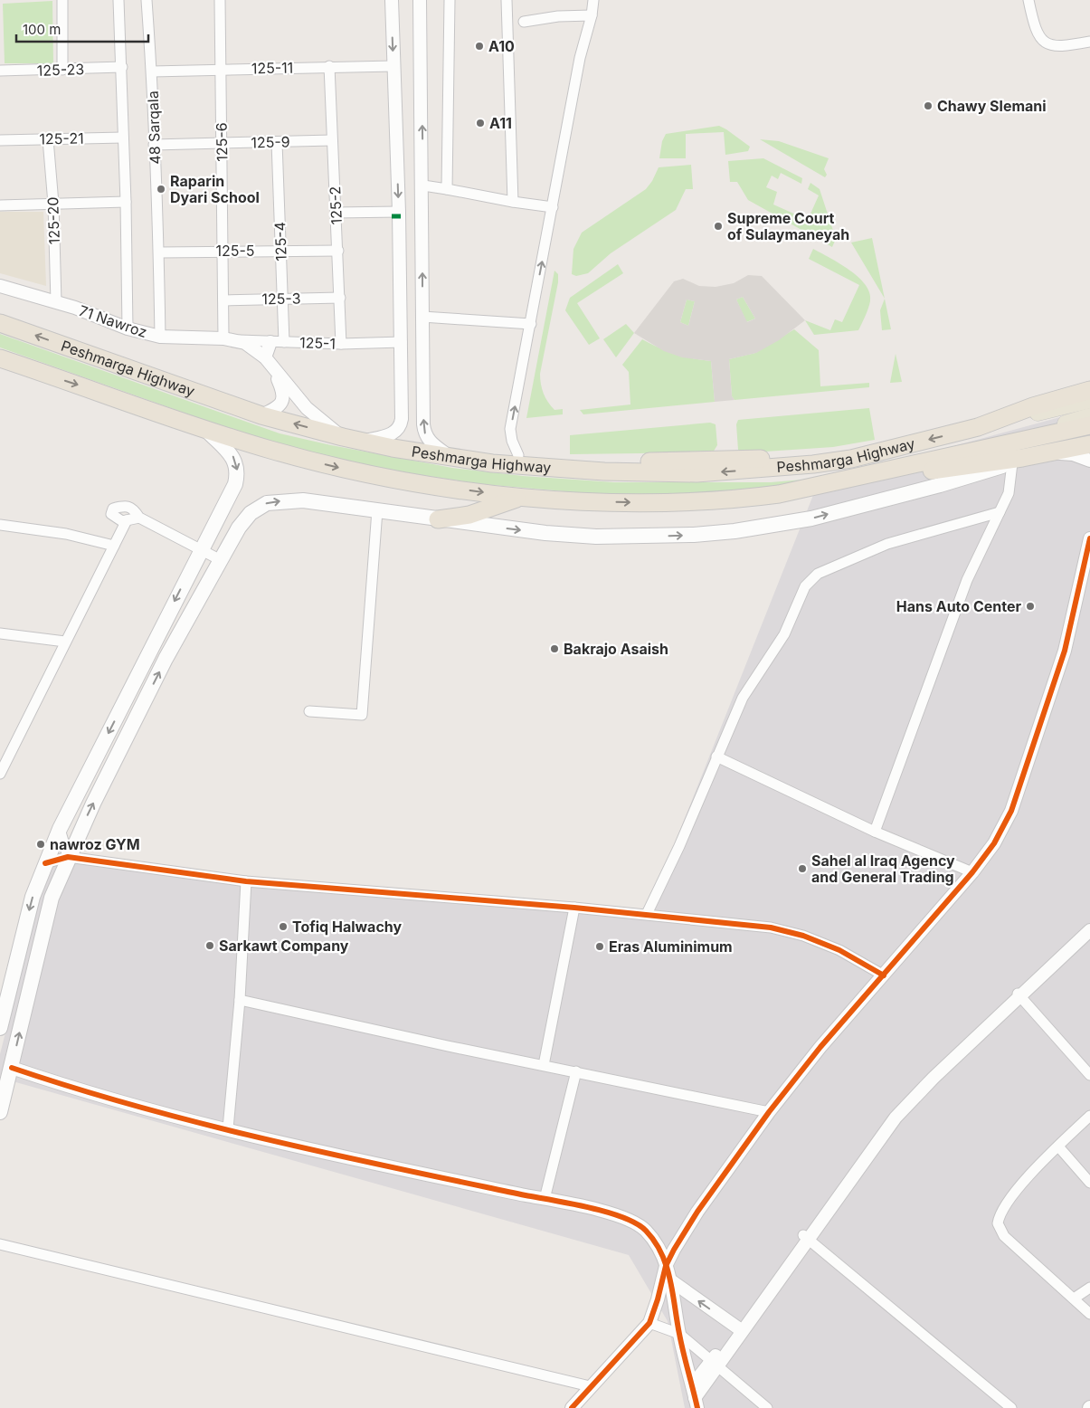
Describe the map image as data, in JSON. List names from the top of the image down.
{
  "streets": {
    "highway": ["Peshmarga Highway"],
    "street": [
      "125-11",
      "125-23",
      "48 Sarqala",
      "125-21",
      "125-6",
      "125-9",
      "125-2",
      "125-20",
      "125-4",
      "125-5",
      "125-3",
      "71 Nawroz",
      "125-1"
    ]
  },
  "crossings": [
    ["125-11", "48 Sarqala"],
    ["125-11", "125-6"],
    ["125-11", "125-2"],
    ["48 Sarqala", "125-9"],
    ["48 Sarqala", "125-5"],
    ["48 Sarqala", "71 Nawroz"],
    ["125-21", "125-20"],
    ["125-6", "125-9"],
    ["125-6", "125-5"],
    ["125-6", "125-3"],
    ["125-6", "71 Nawroz"],
    ["125-6", "125-1"],
    ["125-9", "125-2"],
    ["125-9", "125-4"],
    ["125-2", "125-5"],
    ["125-2", "125-3"],
    ["125-2", "125-1"],
    ["125-20", "71 Nawroz"],
    ["125-4", "125-5"],
    ["125-4", "125-3"],
    ["125-4", "125-1"],
    ["71 Nawroz", "125-1"],
    ["71 Nawroz", "Peshmarga Highway"]
  ],
  "places": [
    "A10",
    "Chawy Slemani",
    "A11",
    "Raparin Dyari School",
    "Supreme Court of Sulaymaneyah",
    "Hans Auto Center",
    "Bakrajo Asaish",
    "nawroz GYM",
    "Sahel al Iraq Agency and General Trading",
    "Tofiq Halwachy",
    "Sarkawt Company",
    "Eras Aluminimum"
  ],
  "scale_bar": "100 m"
}
